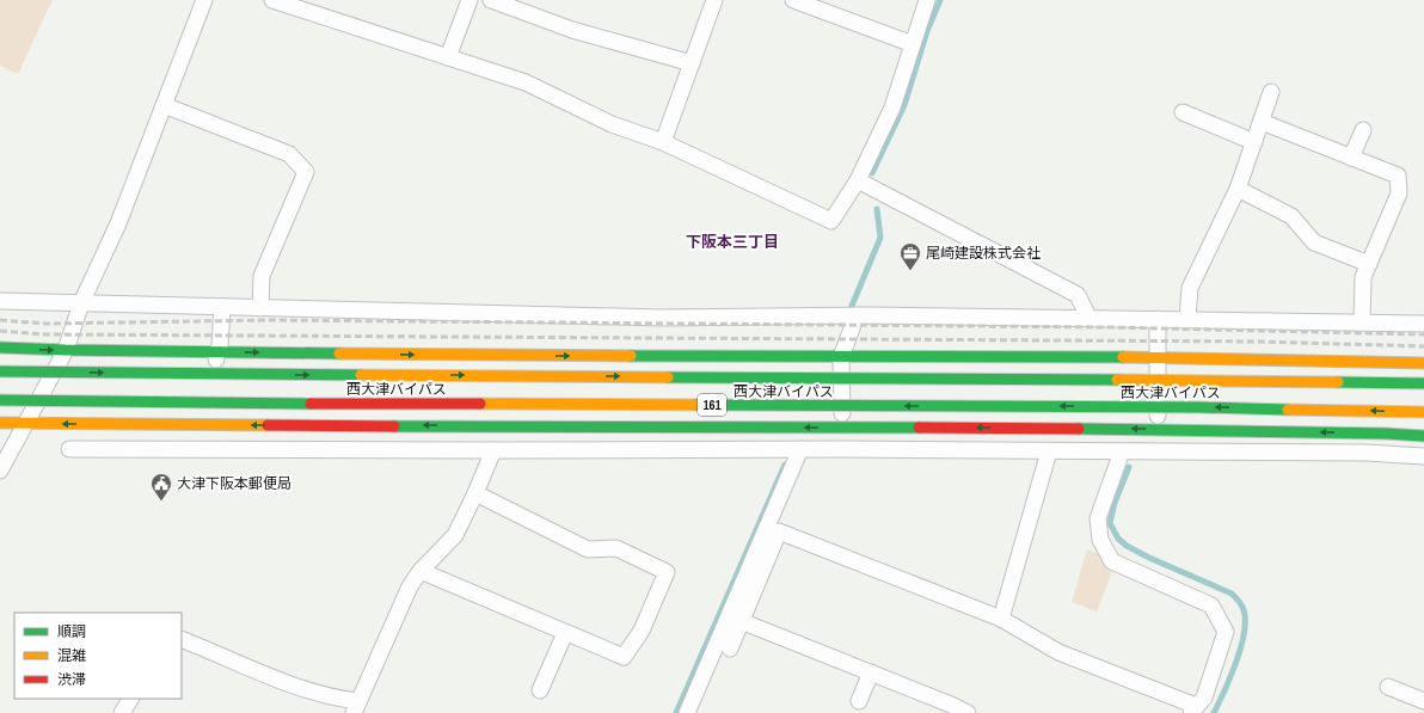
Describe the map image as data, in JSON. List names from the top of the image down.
{
  "streets": {
    "main road": ["西大津バイパス", "161"]
  },
  "districts": ["下阪本三丁目"],
  "places": {
    "office": ["尾崎建設株式会社"],
    "public building": ["大津下阪本郵便局"]
  },
  "legend": ["順調", "混雑", "渋滞"]
}
